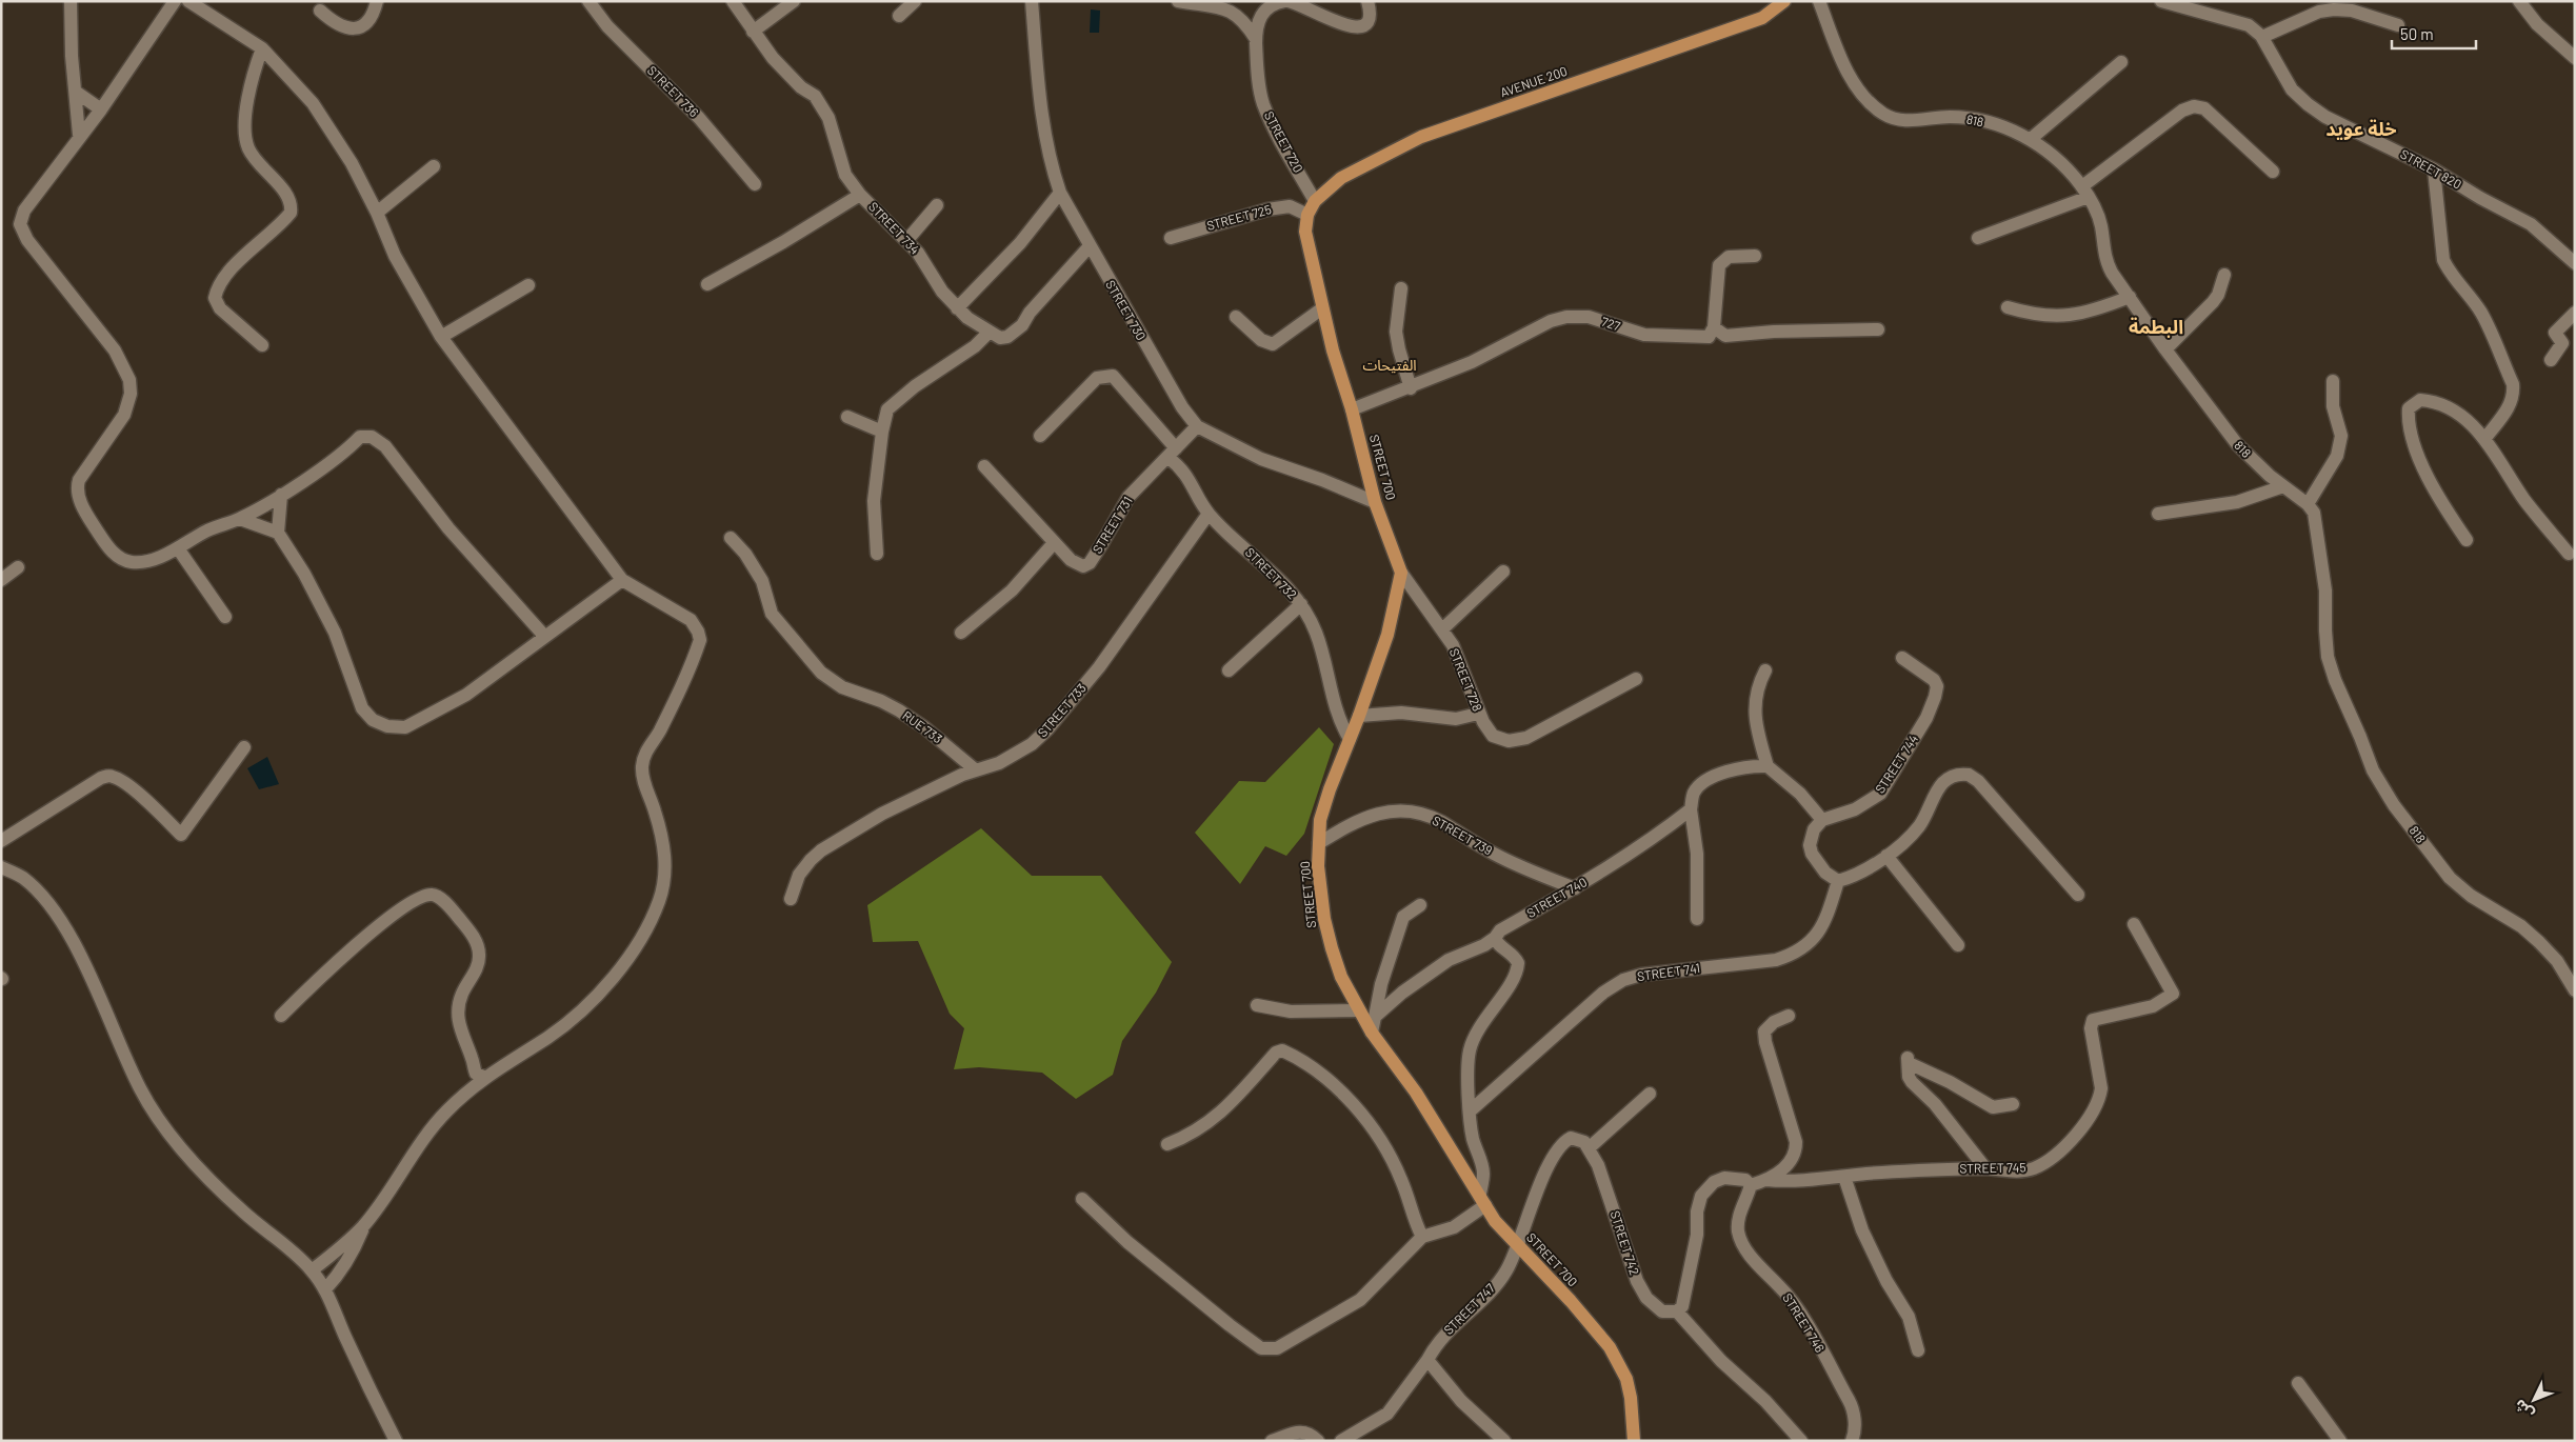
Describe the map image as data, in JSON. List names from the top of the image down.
{
  "streets": {
    "main road": ["AVENUE 200", "STREET 700"],
    "street": [
      "STREET 736",
      "818",
      "STREET 720",
      "STREET 820",
      "STREET 725",
      "STREET 734",
      "STREET 730",
      "727",
      "STREET 731",
      "STREET 732",
      "STREET 728",
      "STREET 733",
      "RUE 733",
      "STREET 744",
      "STREET 739",
      "STREET 740",
      "STREET 741",
      "STREET 745",
      "STREET 742",
      "STREET 747",
      "STREET 746"
    ]
  },
  "crossings": [
    ["AVENUE 200", "STREET 720"],
    ["AVENUE 200", "STREET 725"],
    ["AVENUE 200", "STREET 700"],
    ["STREET 725", "STREET 700"],
    ["STREET 734", "STREET 730"],
    ["STREET 730", "STREET 700"],
    ["STREET 730", "STREET 731"],
    ["727", "STREET 700"],
    ["STREET 700", "STREET 732"],
    ["STREET 700", "STREET 728"],
    ["STREET 700", "STREET 739"],
    ["STREET 700", "STREET 747"],
    ["STREET 731", "STREET 732"],
    ["STREET 732", "STREET 733"],
    ["STREET 733", "RUE 733"],
    ["STREET 739", "STREET 740"]
  ],
  "districts": ["خلة عويد", "البطمة", "الفتيحات"],
  "scale_bar": "50 m",
  "north": "bottom left"
}
